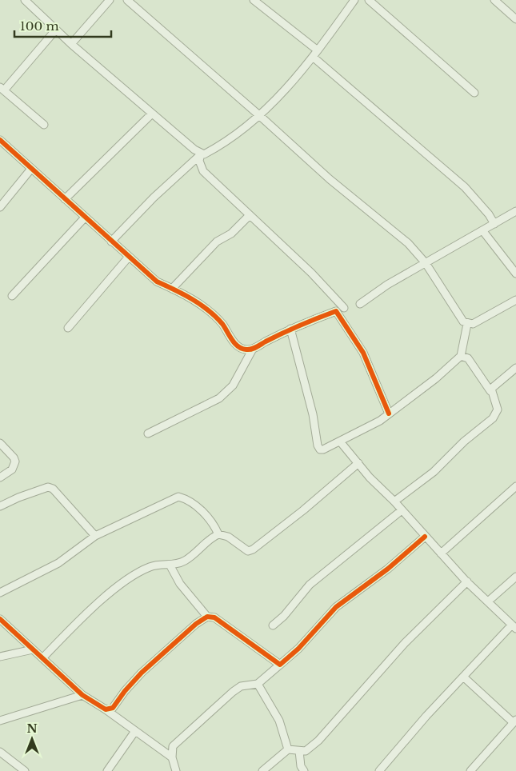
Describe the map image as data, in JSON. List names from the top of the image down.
{
  "scale_bar": "100 m",
  "north": "top"
}
